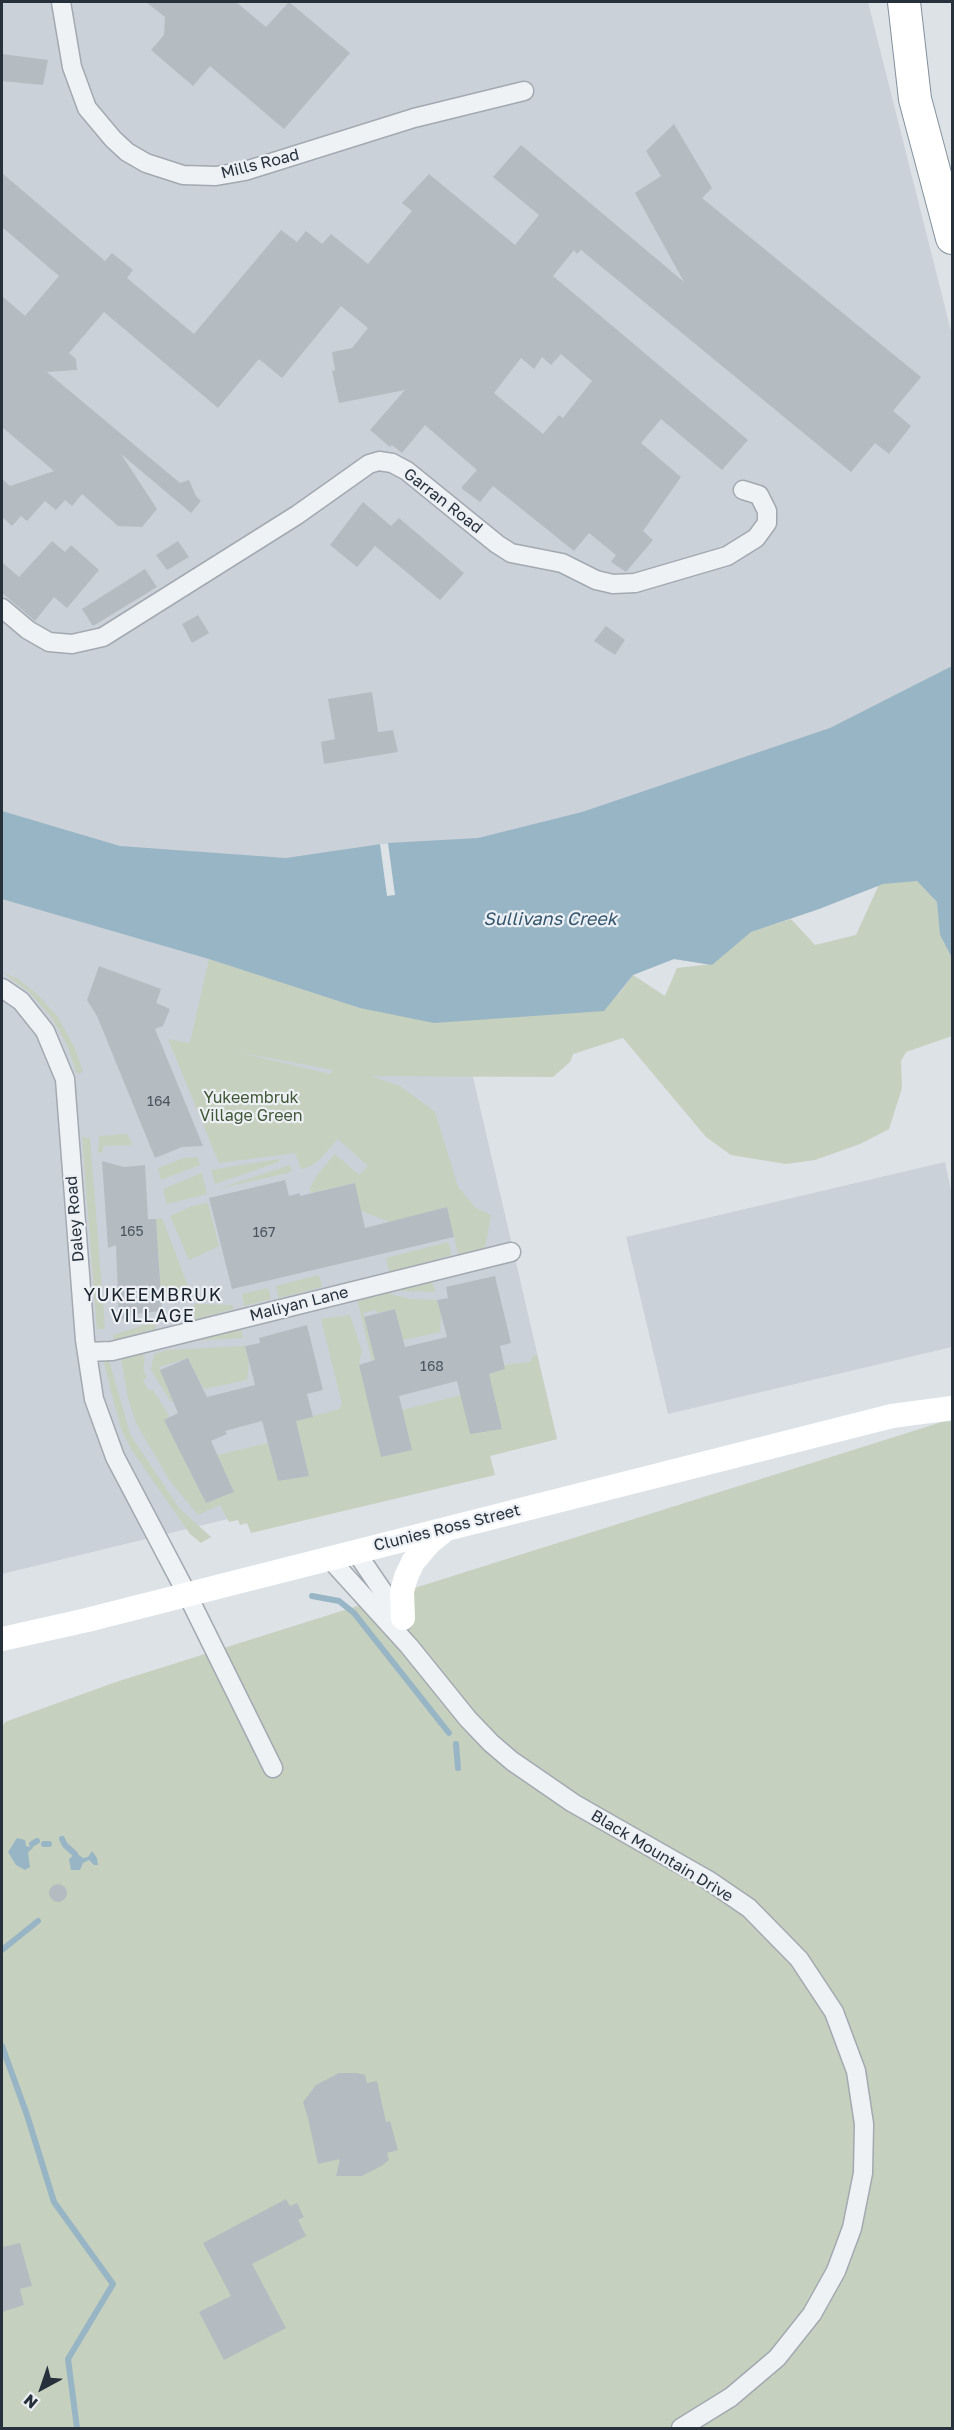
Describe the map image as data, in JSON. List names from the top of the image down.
{
  "streets": {
    "street": [
      "Mills Road",
      "Garran Road",
      "Daley Road",
      "Maliyan Lane",
      "Clunies Ross Street",
      "Black Mountain Drive"
    ]
  },
  "crossings": [
    ["Daley Road", "Maliyan Lane"],
    ["Daley Road", "Clunies Ross Street"],
    ["Clunies Ross Street", "Black Mountain Drive"]
  ],
  "districts": ["YUKEEMBRUK VILLAGE"],
  "water": ["Sullivans Creek"],
  "parks": ["Yukeembruk Village Green"],
  "house_numbers": [
    "164",
    "165",
    "167",
    "168"
  ],
  "north": "bottom left"
}
